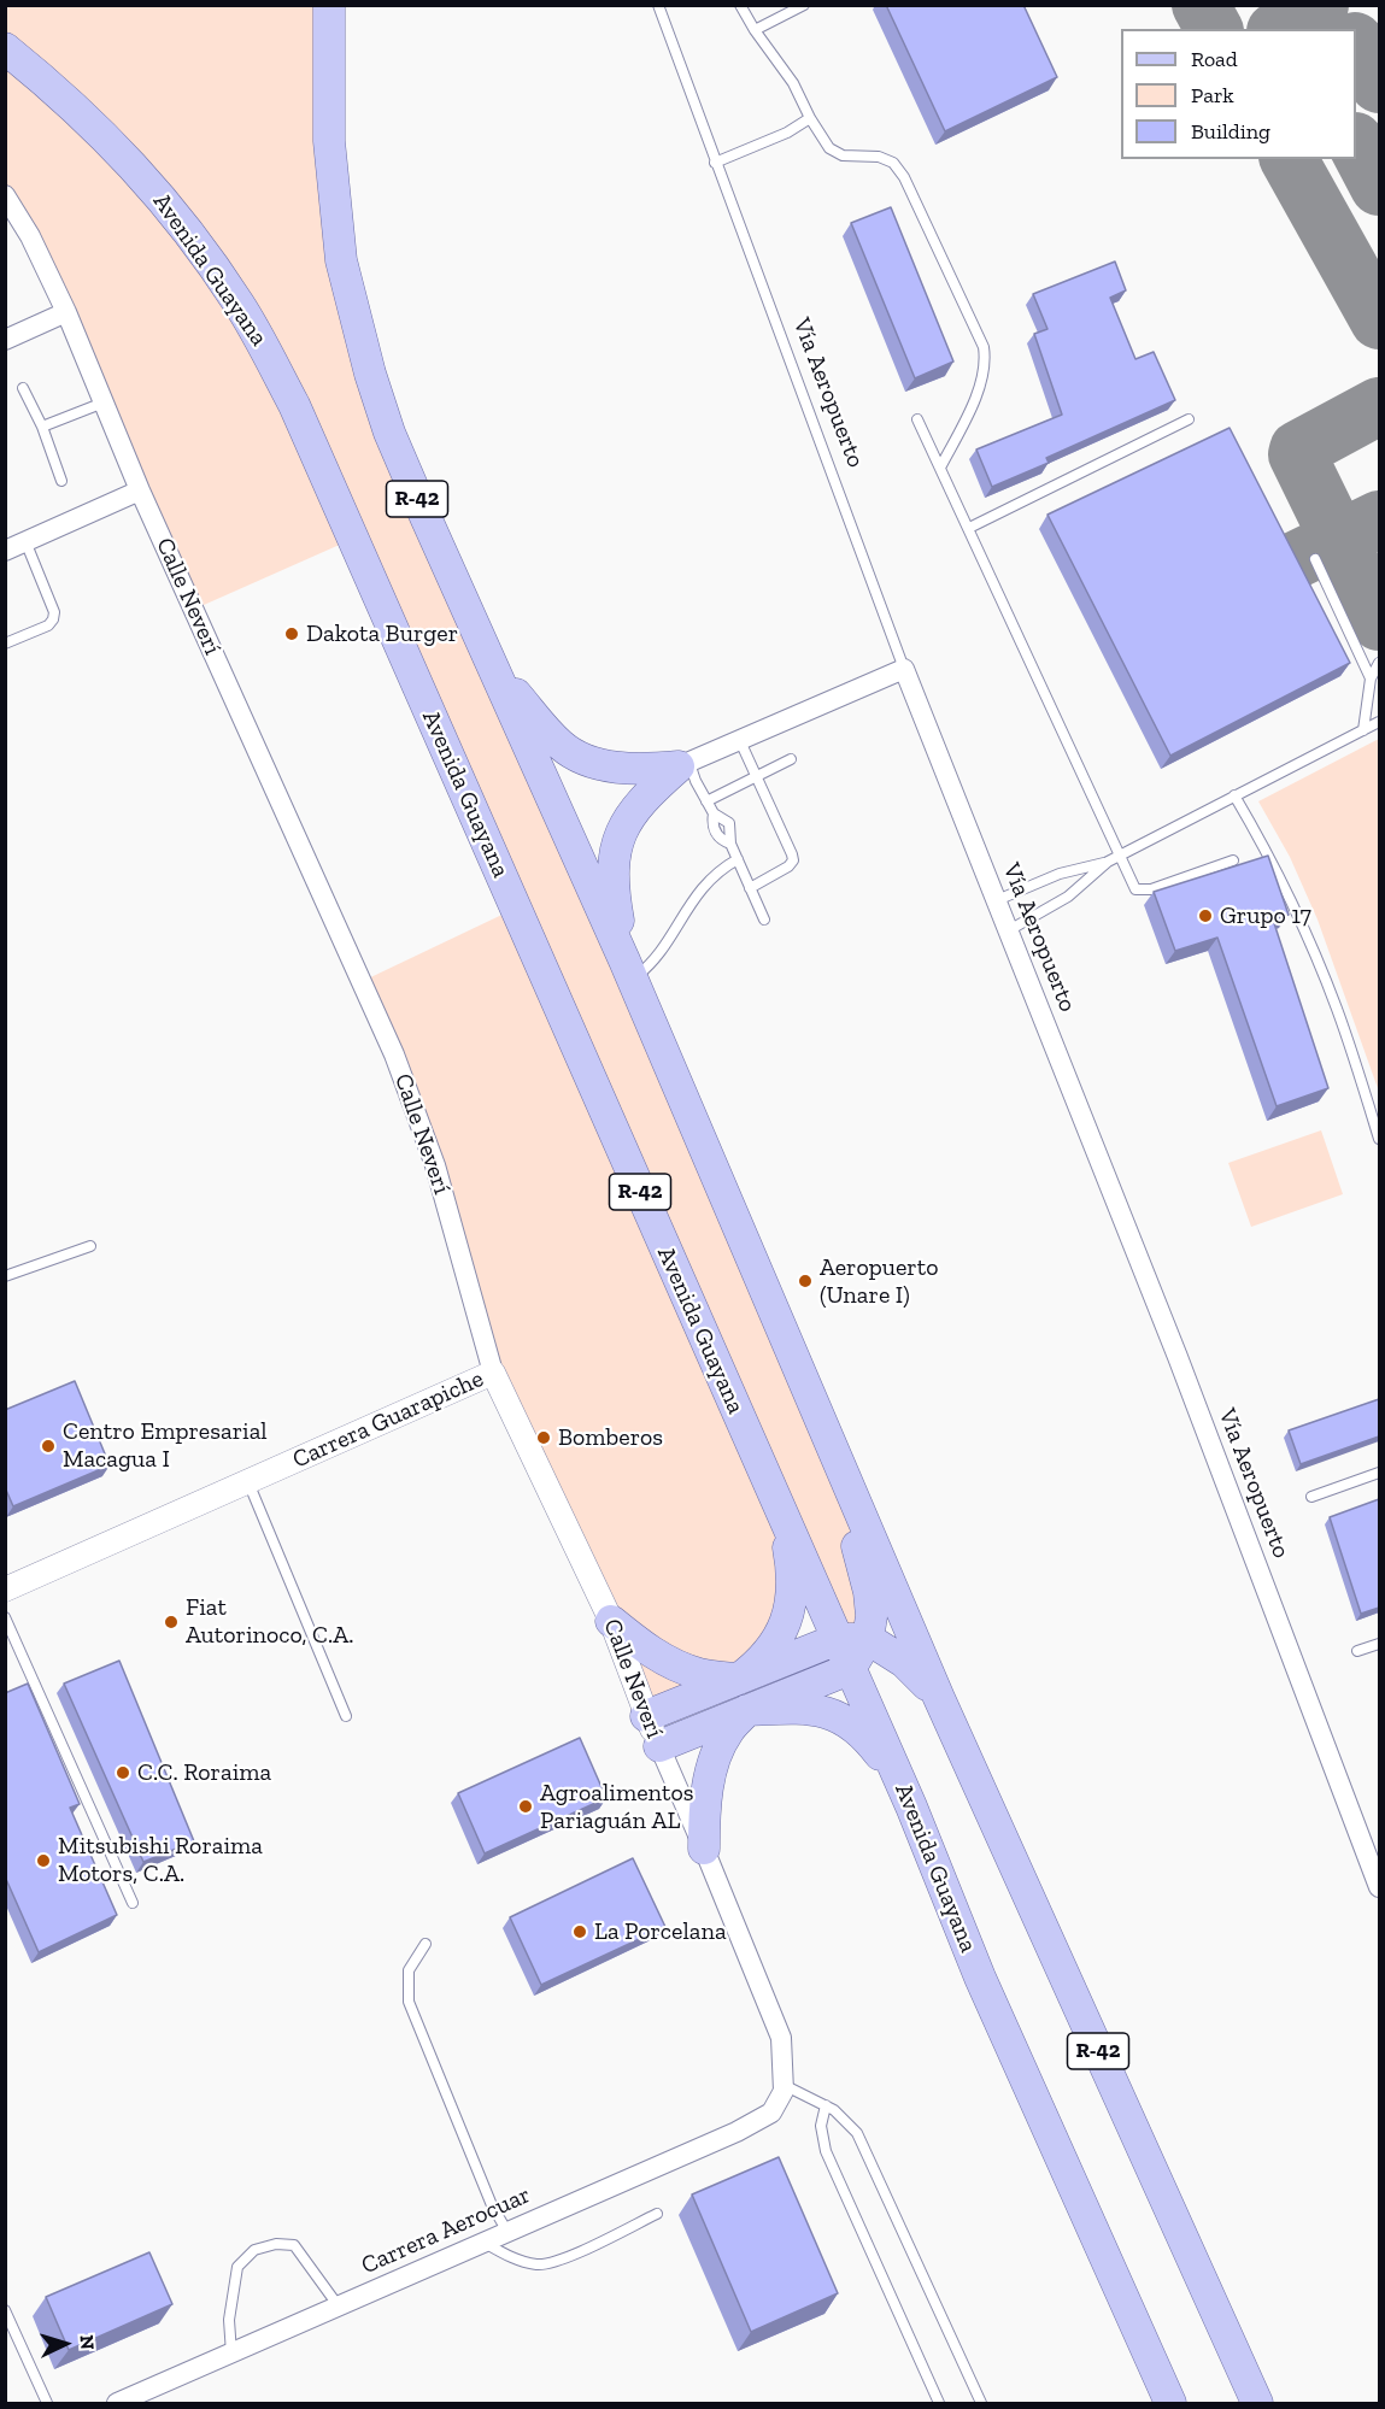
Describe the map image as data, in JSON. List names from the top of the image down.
{
  "streets": {
    "main road": ["Avenida Guayana", "R-42"],
    "street": [
      "Vía Aeropuerto",
      "Calle Neverí",
      "Carrera Guarapiche",
      "Carrera Aerocuar"
    ]
  },
  "crossings": [
    ["Calle Neverí", "Carrera Guarapiche"],
    ["Calle Neverí", "Carrera Aerocuar"]
  ],
  "places": [
    "Dakota Burger",
    "Grupo 17",
    "Aeropuerto (Unare I)",
    "Bomberos",
    "Centro Empresarial Macagua I",
    "Fiat Autorinoco, C.A.",
    "C.C. Roraima",
    "Agroalimentos Pariaguán AL",
    "Mitsubishi Roraima Motors, C.A.",
    "La Porcelana"
  ],
  "legend": ["Road", "Park", "Building"],
  "north": "right"
}
